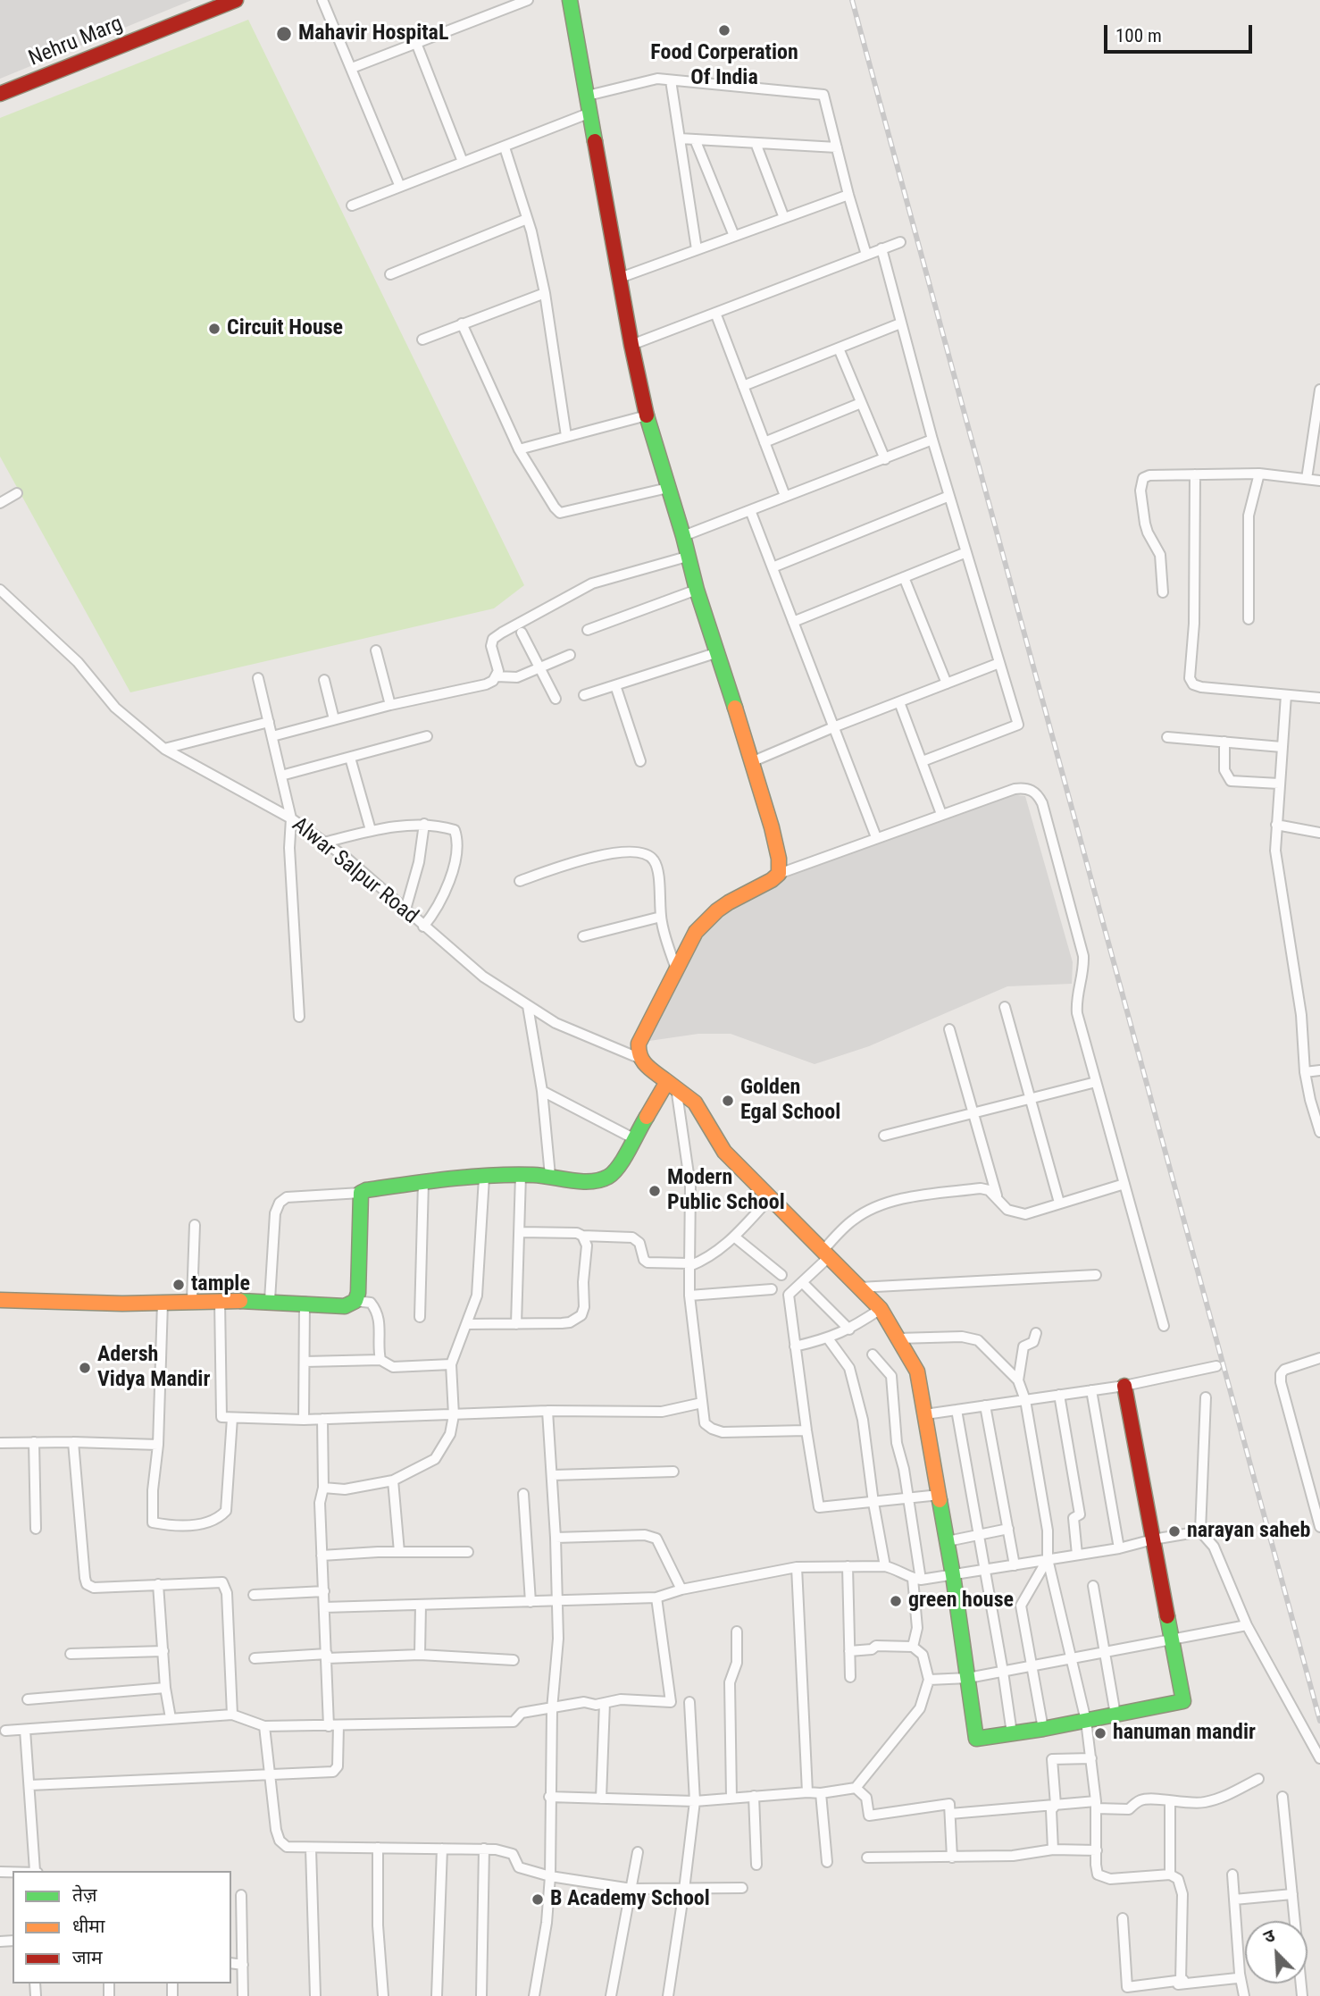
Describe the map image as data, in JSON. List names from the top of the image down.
{
  "streets": {
    "street": ["Nehru Marg", "Alwar Salpur Road"]
  },
  "places": [
    "Food Corperation Of India",
    "Mahavir HospitaL",
    "Circuit House",
    "Golden Egal School",
    "Modern Public School",
    "tample",
    "Adersh Vidya Mandir",
    "narayan saheb",
    "green house",
    "hanuman mandir",
    "B Academy School"
  ],
  "legend": ["तेज़", "धीमा", "जाम"],
  "scale_bar": "100 m",
  "north": "top left"
}
